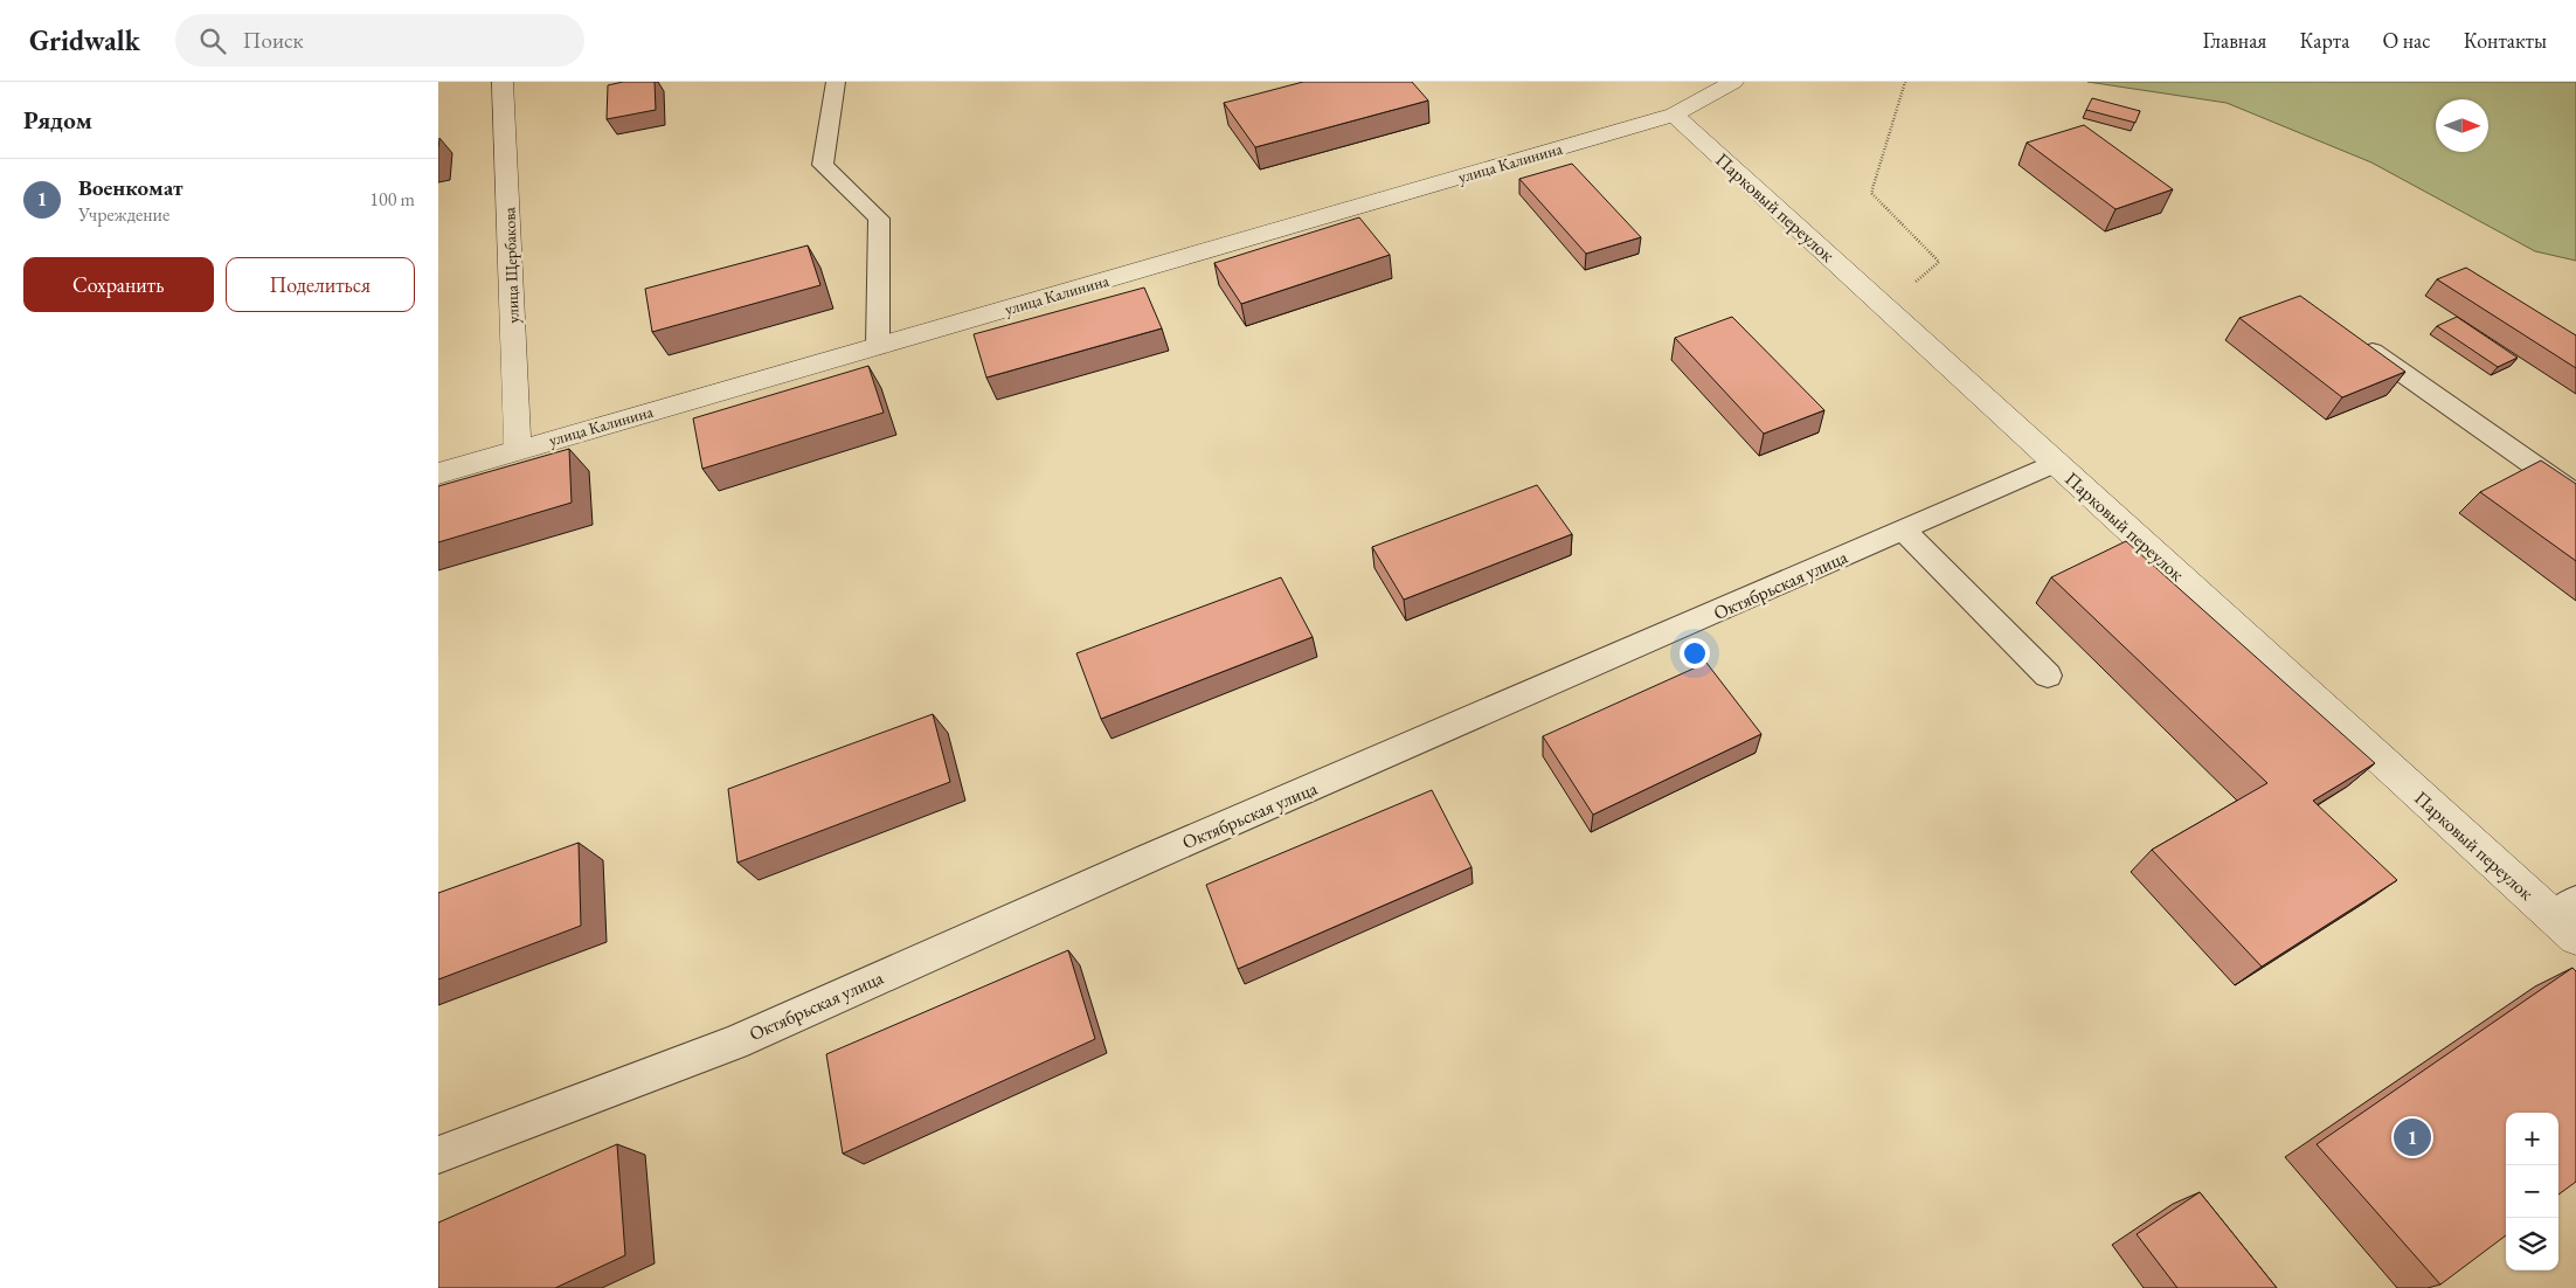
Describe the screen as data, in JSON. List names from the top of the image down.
{
  "streets": {
    "street": ["улица Калинина", "Парковый переулок", "улица Щербакова"],
    "lane": ["Октябрьская улица"]
  },
  "crossings": [
    ["улица Калинина", "Парковый переулок"],
    ["улица Калинина", "улица Щербакова"],
    ["Парковый переулок", "Октябрьская улица"]
  ],
  "north": "right",
  "page": {
    "header": "Gridwalk",
    "search": "Поиск",
    "nav": [
      "Главная",
      "Карта",
      "О нас",
      "Контакты"
    ],
    "heading": "Рядом",
    "list": [
      {
        "mark": "1",
        "name": "Военкомат",
        "note": "Учреждение",
        "value": "100 m"
      }
    ],
    "buttons": ["Сохранить", "Поделиться"],
    "map_buttons": ["+", "−"],
    "pins": "1"
  }
}
